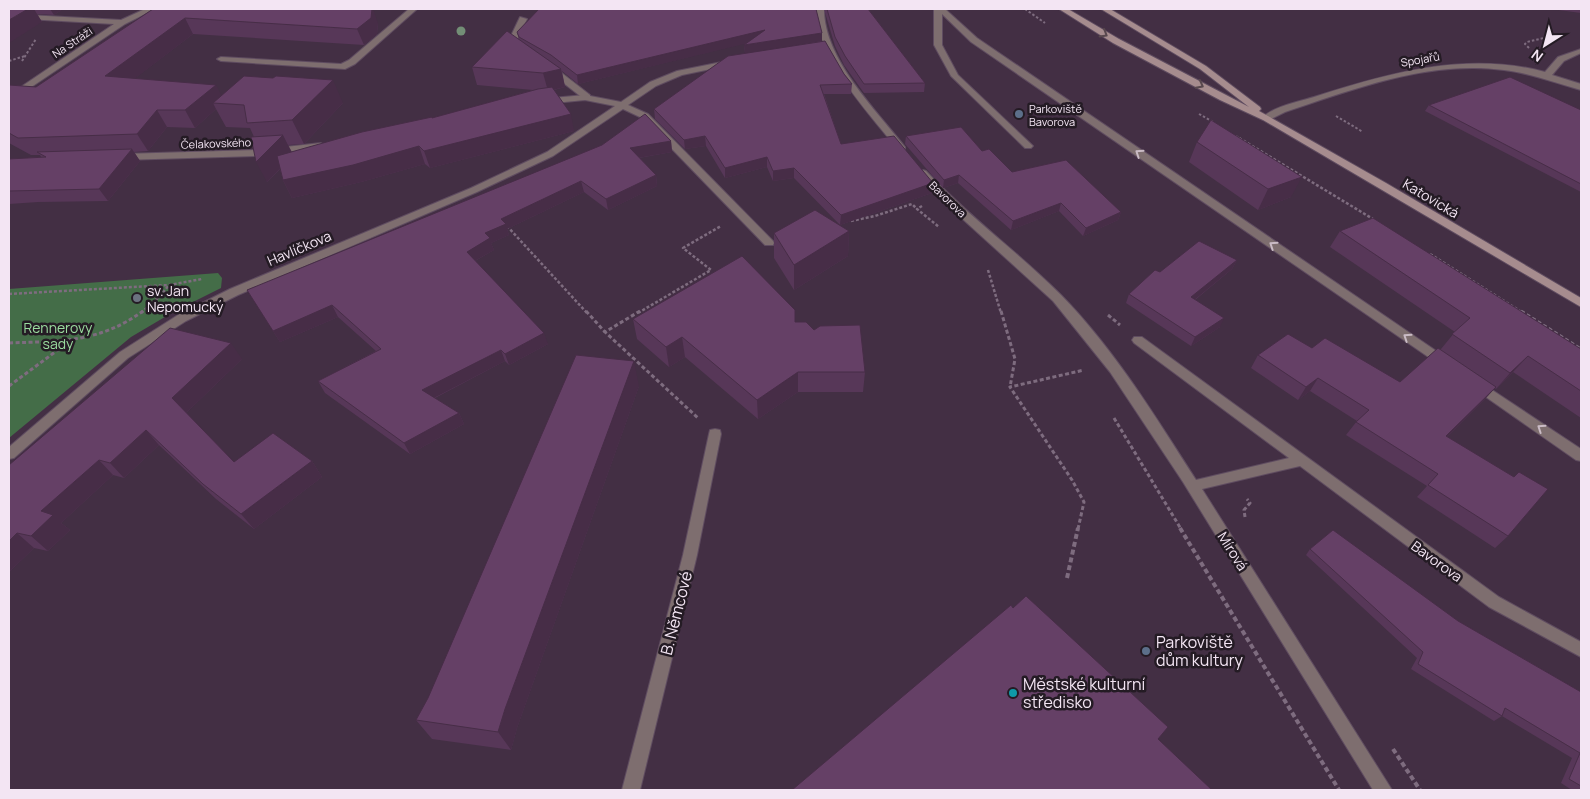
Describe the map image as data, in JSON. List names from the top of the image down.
{
  "streets": {
    "main road": ["Katovická"],
    "street": [
      "Na Stráži",
      "Spojařů",
      "Čelakovského",
      "Bavorova",
      "Havlíčkova",
      "Mírová",
      "B. Němcové"
    ]
  },
  "crossings": [
    ["Spojařů", "Katovická"],
    ["Bavorova", "Mírová"]
  ],
  "parks": ["Rennerovy sady"],
  "places": [
    "Parkoviště Bavorova",
    "sv. Jan Nepomucký",
    "Parkoviště dům kultury",
    "Městské kulturní středisko"
  ],
  "north": "bottom left"
}
